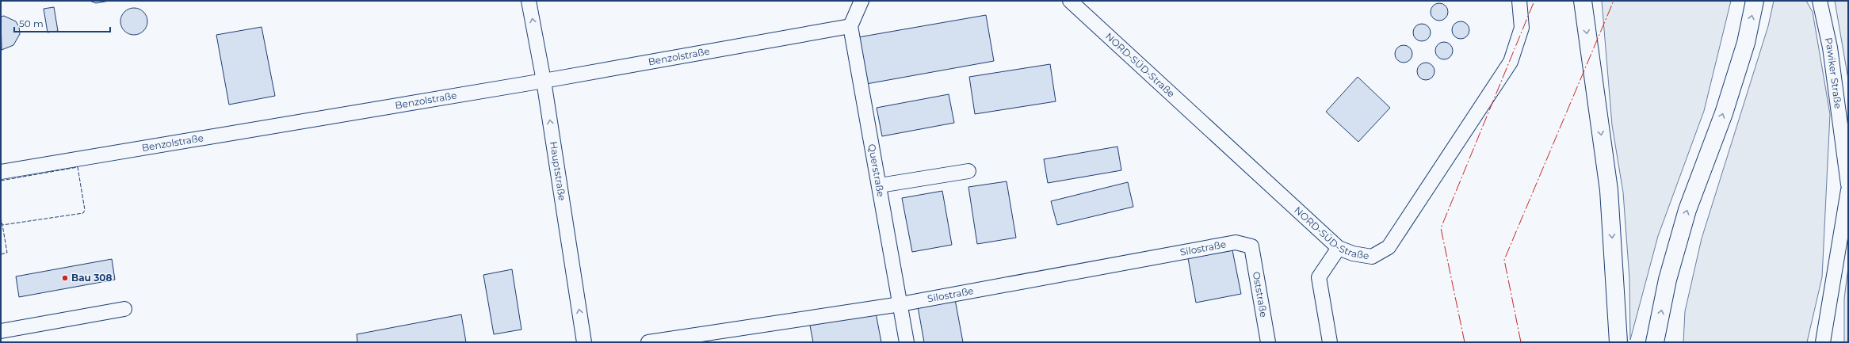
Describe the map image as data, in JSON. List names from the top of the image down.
{
  "streets": {
    "street": [
      "Benzolstraße",
      "NORD-SÜD-Straße",
      "Pawiker Straße",
      "Querstraße",
      "Hauptstraße",
      "Silostraße",
      "Oststraße"
    ]
  },
  "crossings": [
    ["Benzolstraße", "Querstraße"],
    ["Benzolstraße", "Hauptstraße"],
    ["Querstraße", "Silostraße"],
    ["Silostraße", "Oststraße"]
  ],
  "one_way": ["Hauptstraße"],
  "places": ["Bau 308"],
  "scale_bar": "50 m"
}
